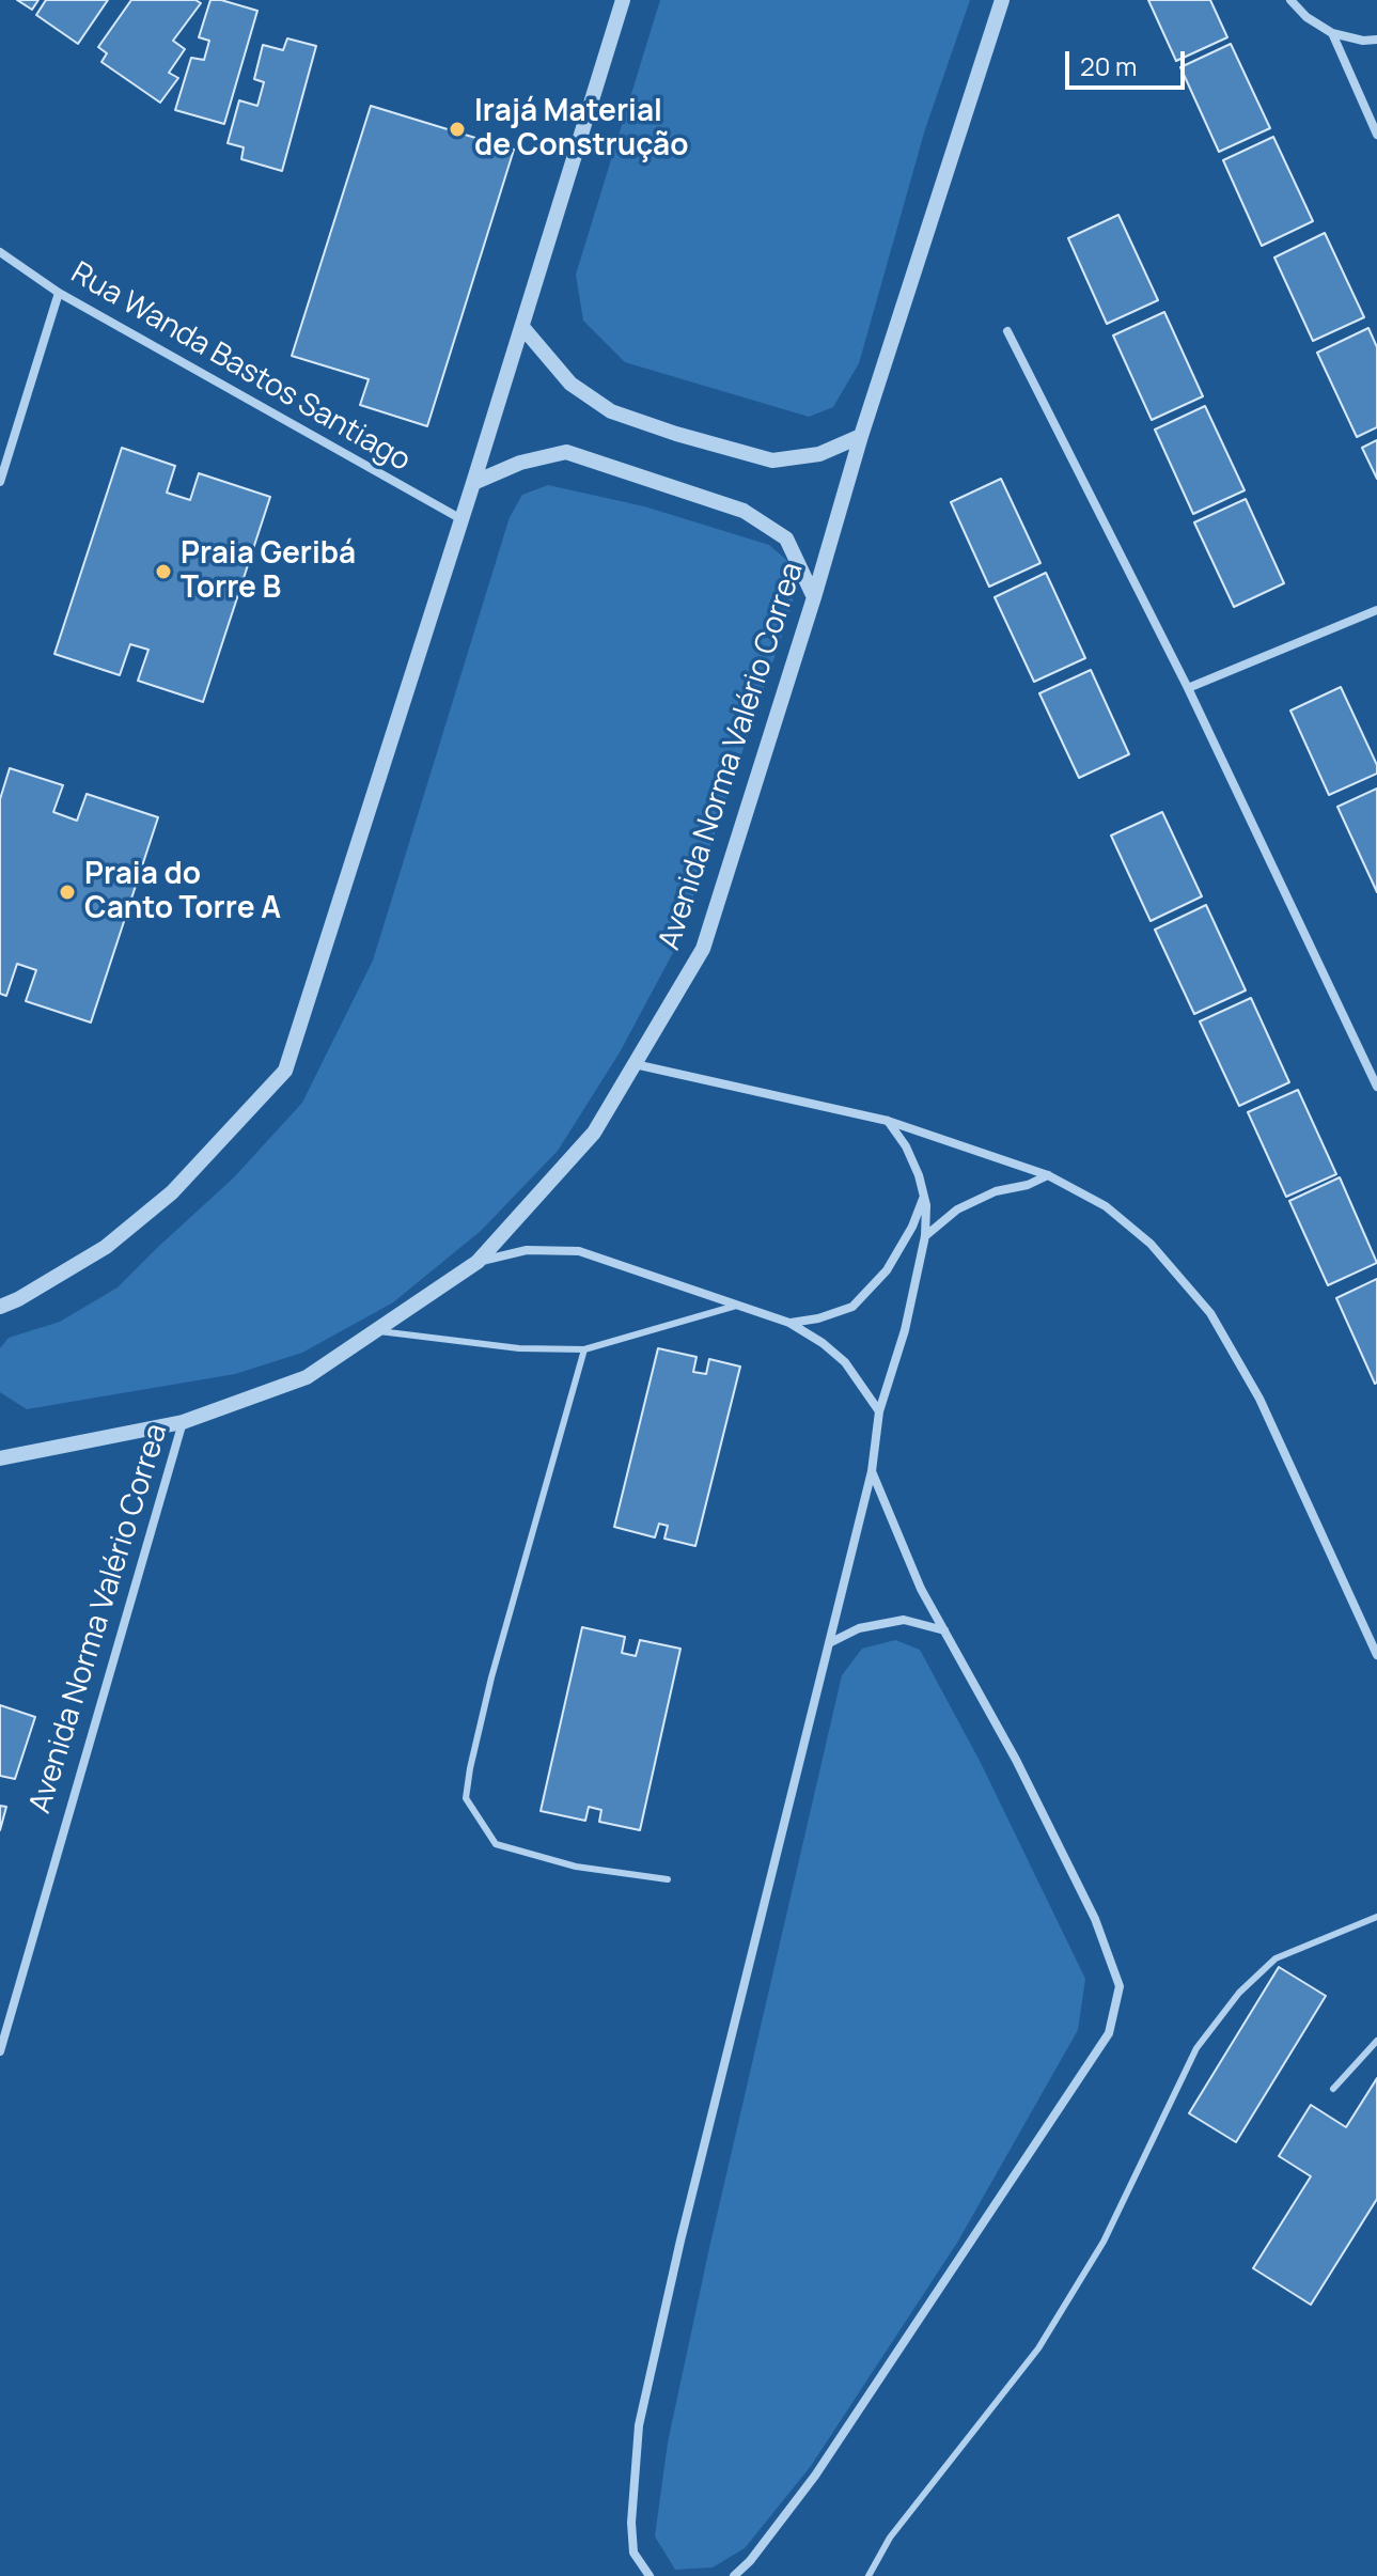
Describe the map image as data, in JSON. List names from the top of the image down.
{
  "streets": {
    "street": ["Rua Wanda Bastos Santiago", "Avenida Norma Valério Correa"]
  },
  "places": ["Irajá Material de Construção", "Praia Geribá Torre B", "Praia do Canto Torre A"],
  "scale_bar": "20 m"
}
